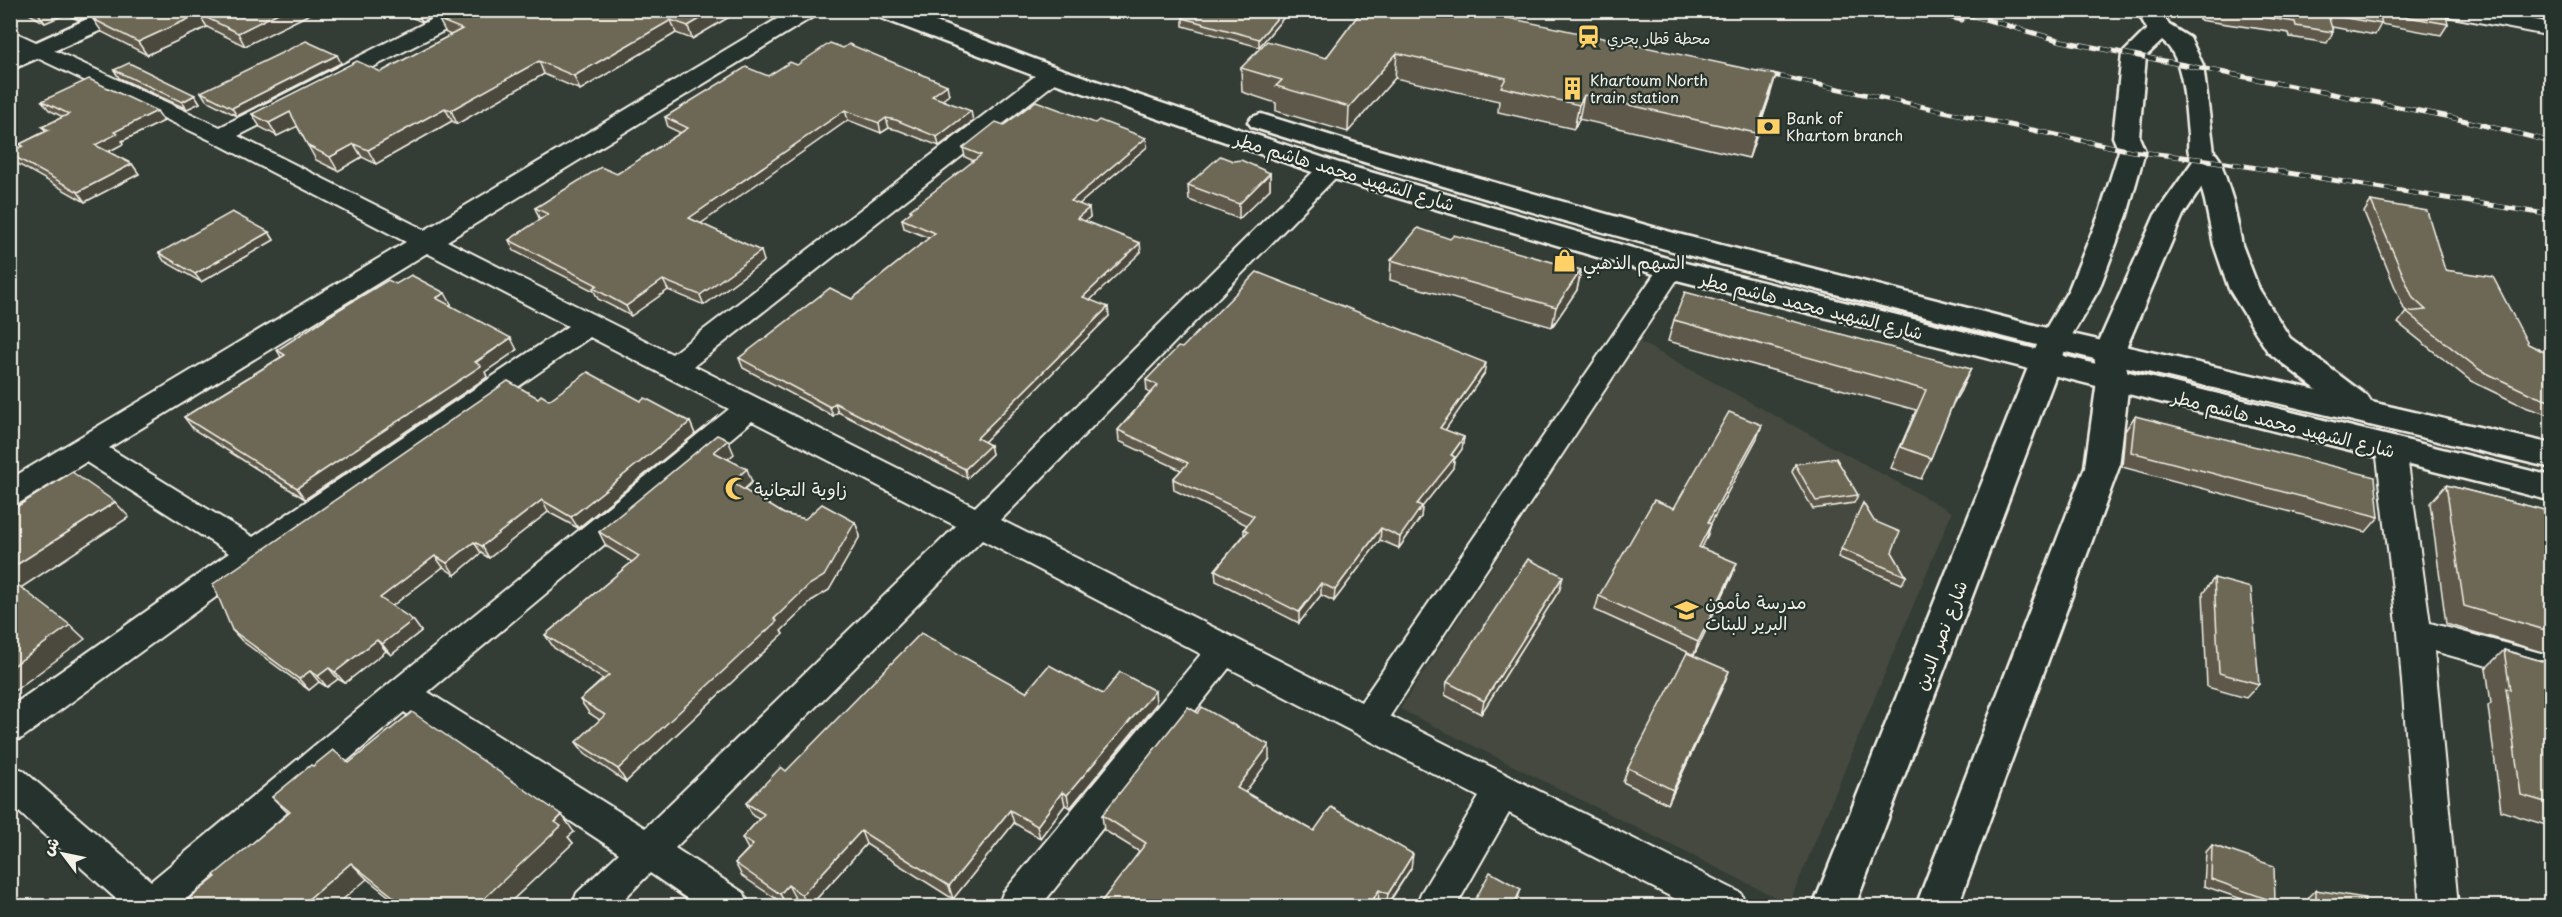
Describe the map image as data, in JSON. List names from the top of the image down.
{
  "streets": {
    "main road": ["شارع الشهيد محمد هاشم مطر", "شارع نصر الدين"]
  },
  "crossings": [
    ["شارع الشهيد محمد هاشم مطر", "شارع نصر الدين"]
  ],
  "places": {
    "station": ["محطة قطار بحري"],
    "building": ["Khartoum North train station"],
    "bank": ["Bank of Khartom branch"],
    "shop": ["السهم الذهبي"],
    "mosque": ["زاوية التجانية"],
    "school or university": ["مدرسة مأمون البرير للبنات"]
  },
  "north": "top left"
}
